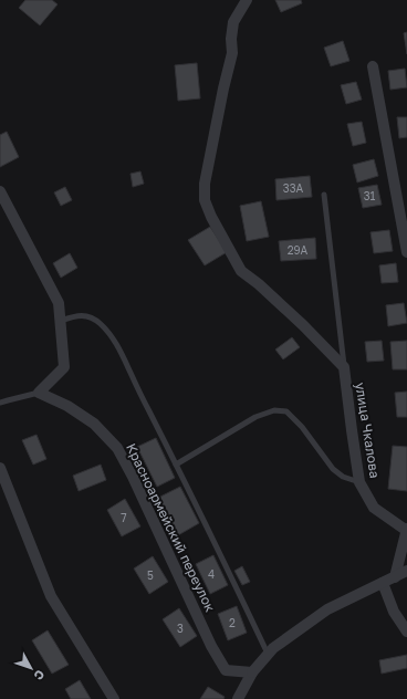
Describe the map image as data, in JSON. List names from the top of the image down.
{
  "streets": {
    "street": ["улица Чкалова", "Красноармейский переулок"]
  },
  "house_numbers": [
    "33А",
    "31",
    "29А",
    "7",
    "4",
    "5",
    "2",
    "3"
  ],
  "north": "bottom right"
}
